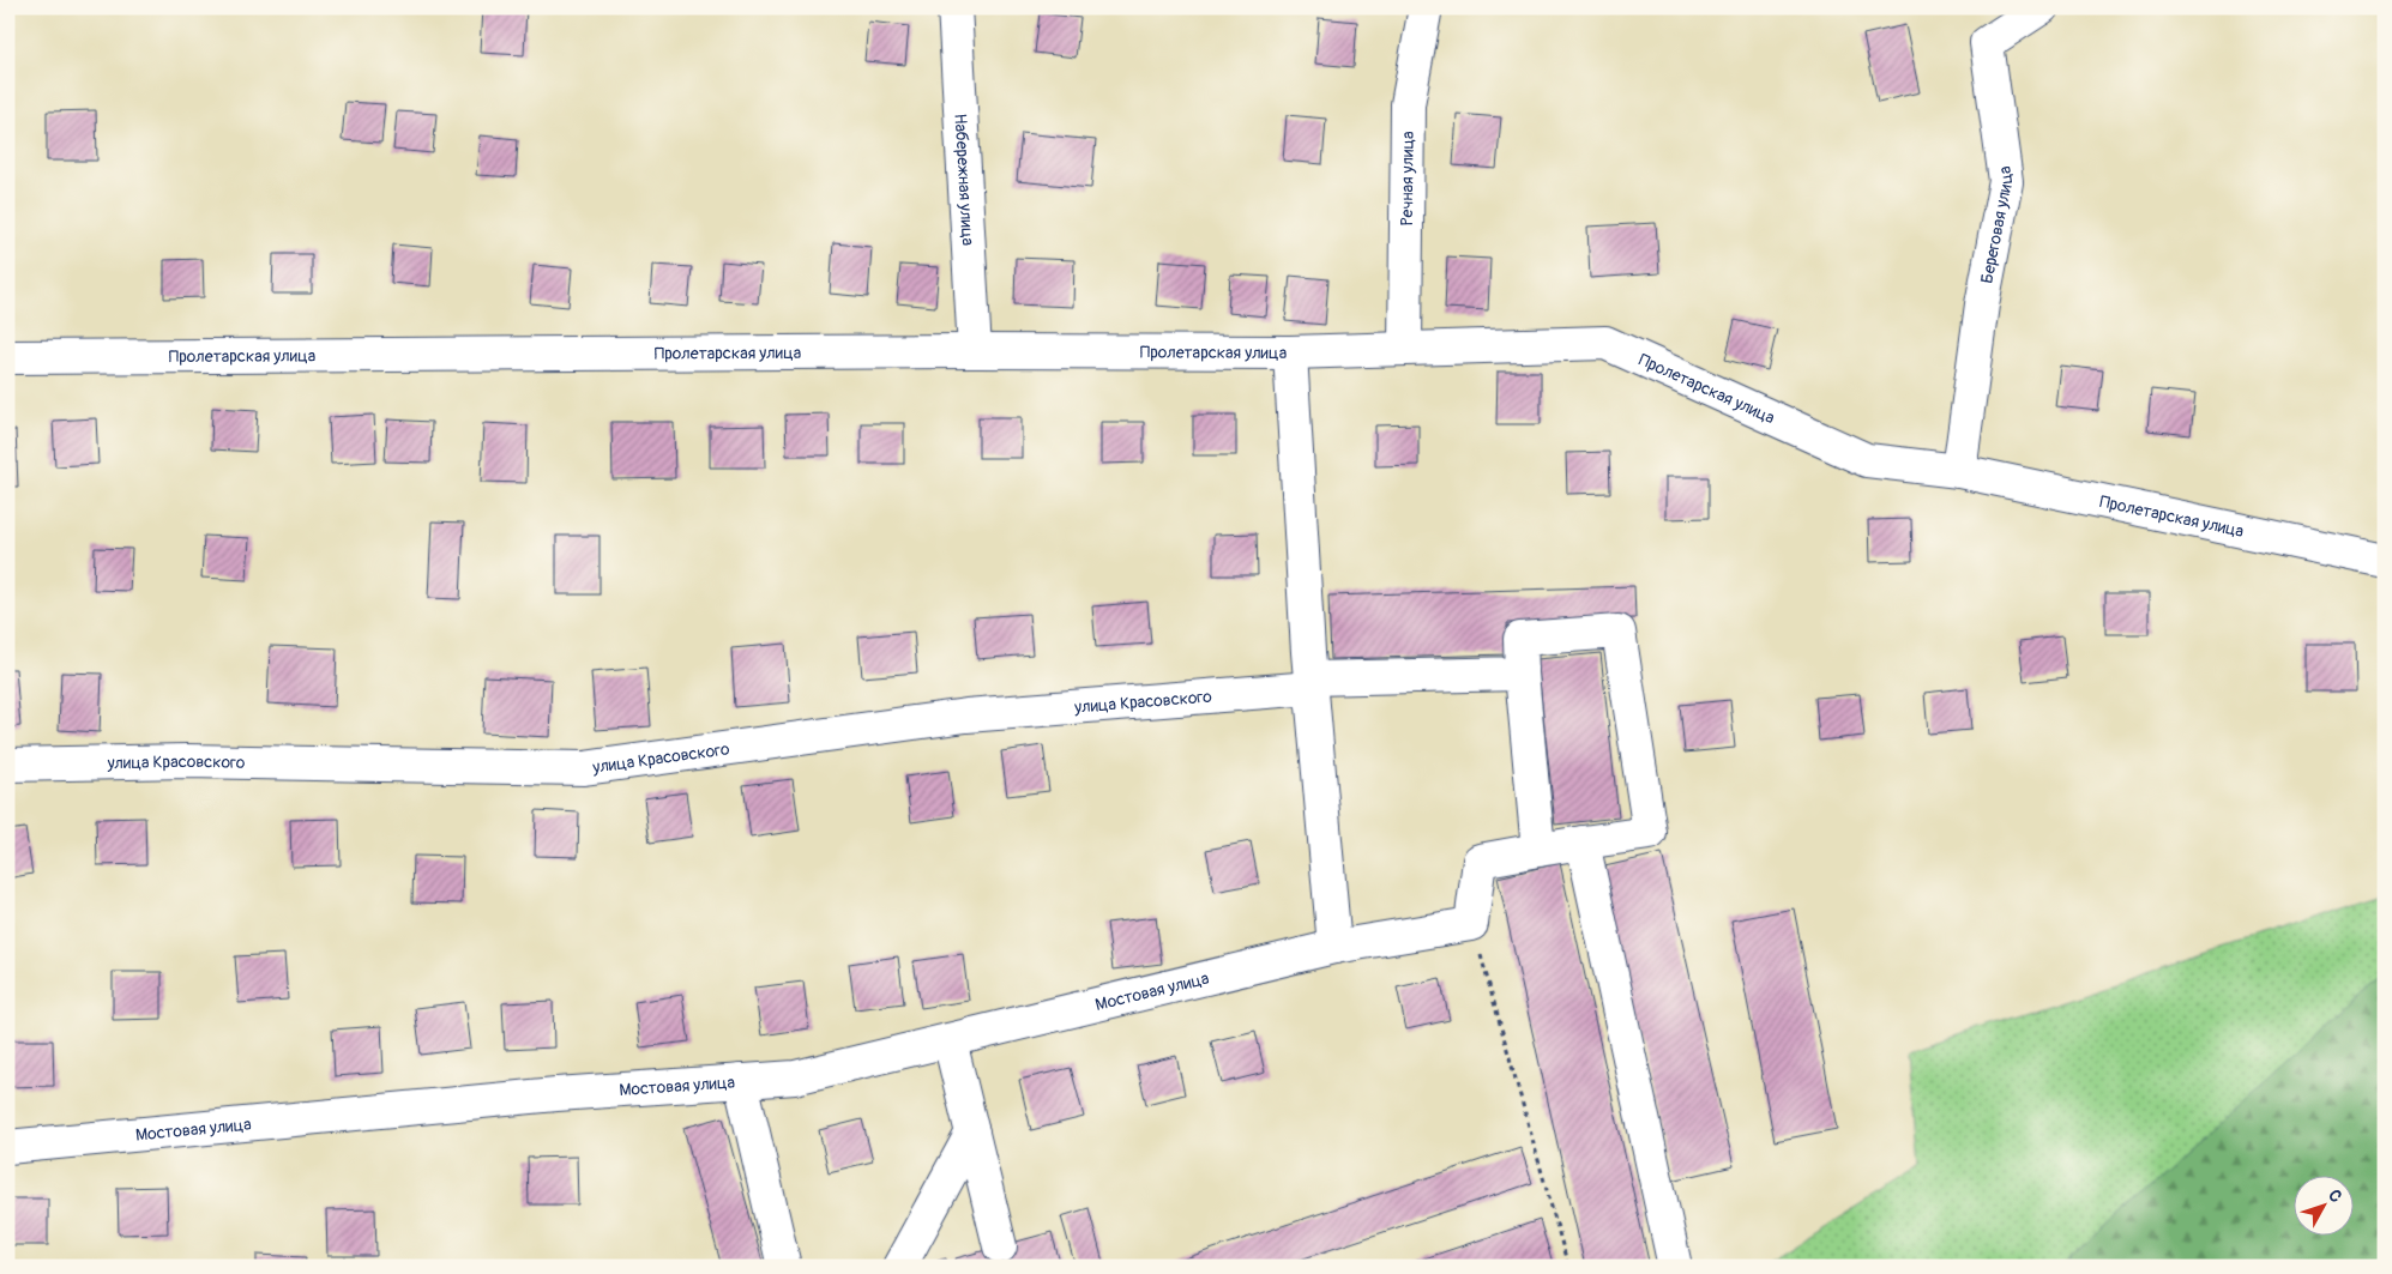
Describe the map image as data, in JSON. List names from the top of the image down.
{
  "streets": {
    "street": [
      "Речная улица",
      "Набережная улица",
      "Береговая улица",
      "Пролетарская улица",
      "улица Красовского",
      "Мостовая улица"
    ]
  },
  "crossings": [
    ["Речная улица", "Пролетарская улица"],
    ["Набережная улица", "Пролетарская улица"],
    ["Береговая улица", "Пролетарская улица"]
  ],
  "north": "top right"
}
